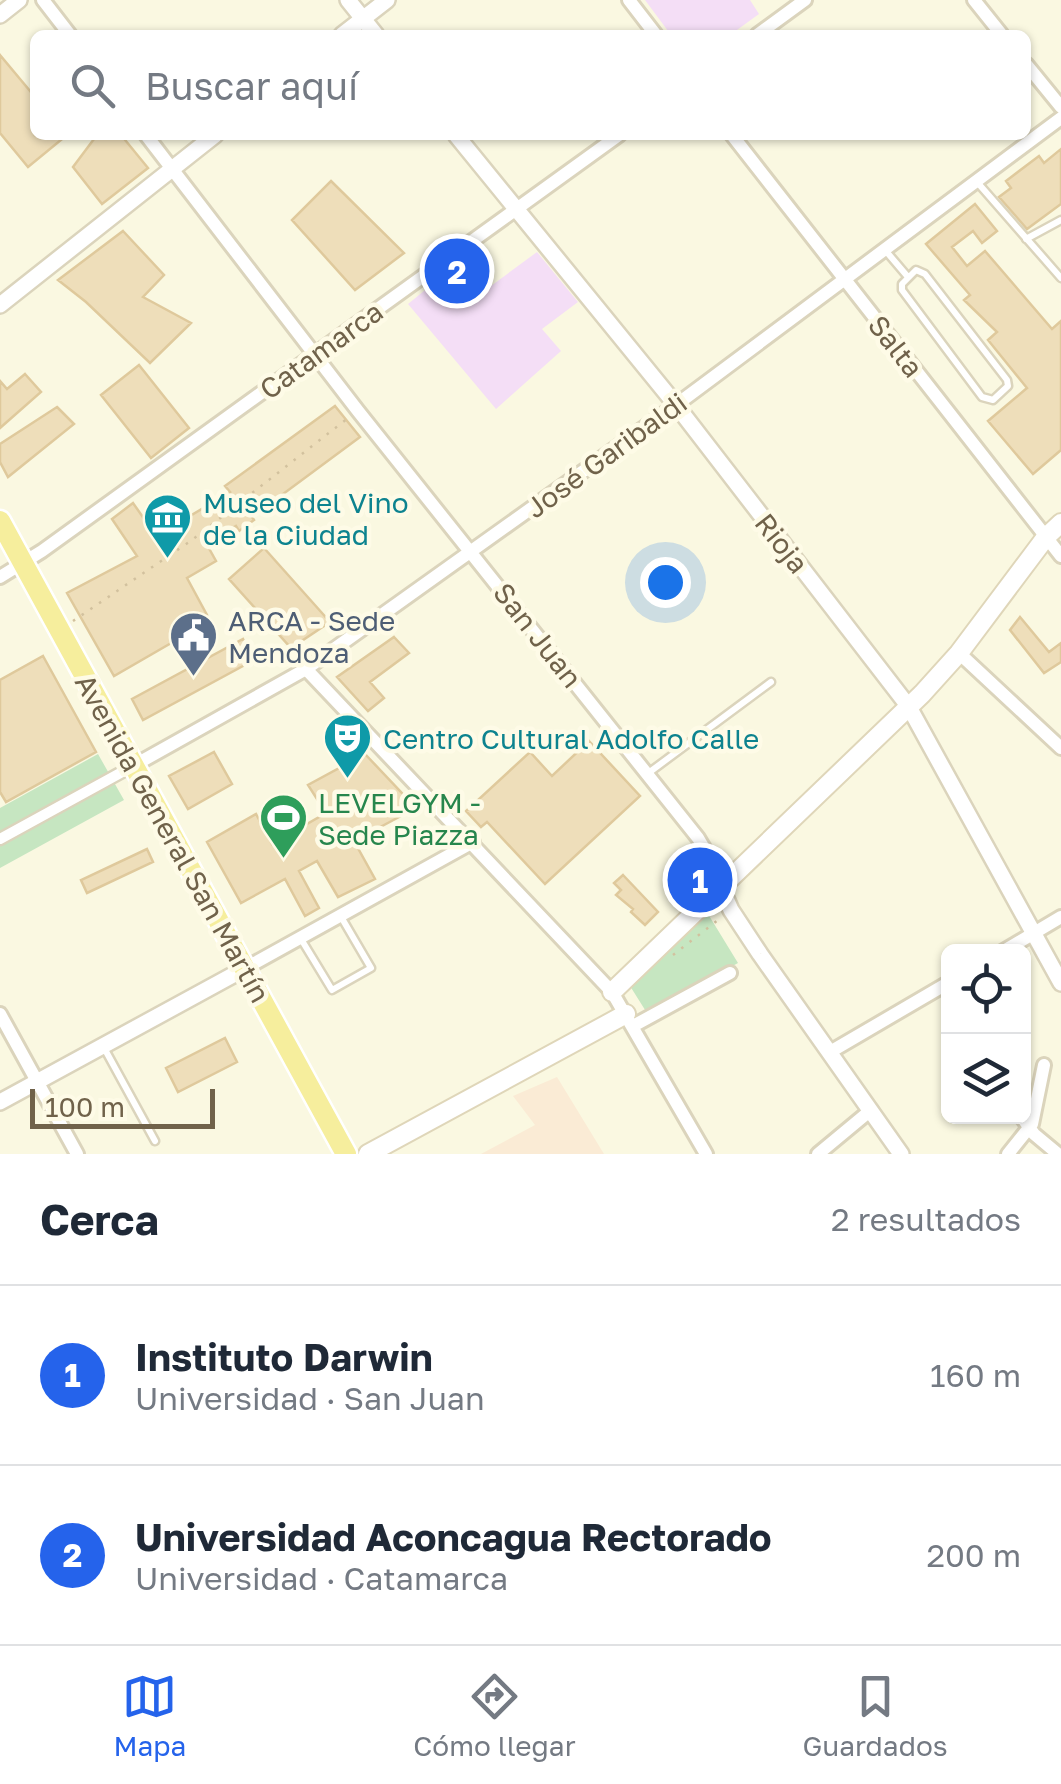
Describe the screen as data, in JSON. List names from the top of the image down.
{
  "streets": {
    "main road": ["Avenida General San Martín"],
    "street": [
      "Salta",
      "Catamarca",
      "José Garibaldi",
      "Rioja",
      "San Juan"
    ]
  },
  "crossings": [
    ["Salta", "José Garibaldi"],
    ["Catamarca", "Rioja"],
    ["Catamarca", "San Juan"],
    ["Catamarca", "Avenida General San Martín"],
    ["José Garibaldi", "Rioja"],
    ["José Garibaldi", "San Juan"],
    ["José Garibaldi", "Avenida General San Martín"]
  ],
  "places": {
    "museum": ["Museo del Vino de la Ciudad"],
    "public building": ["ARCA - Sede Mendoza"],
    "theatre": ["Centro Cultural Adolfo Calle"],
    "sports": ["LEVELGYM - Sede Piazza"]
  },
  "scale_bar": "100 m",
  "page": {
    "search": "Buscar aquí",
    "pins": ["2", "1"],
    "scale": "100 m",
    "heading": ["Cerca", "2 resultados"],
    "list": [
      {
        "mark": "1",
        "name": "Instituto Darwin",
        "note": "Universidad · San Juan",
        "value": "160 m"
      },
      {
        "mark": "2",
        "name": "Universidad Aconcagua Rectorado",
        "note": "Universidad · Catamarca",
        "value": "200 m"
      }
    ],
    "nav": ["Mapa", "Cómo llegar", "Guardados"]
  }
}
